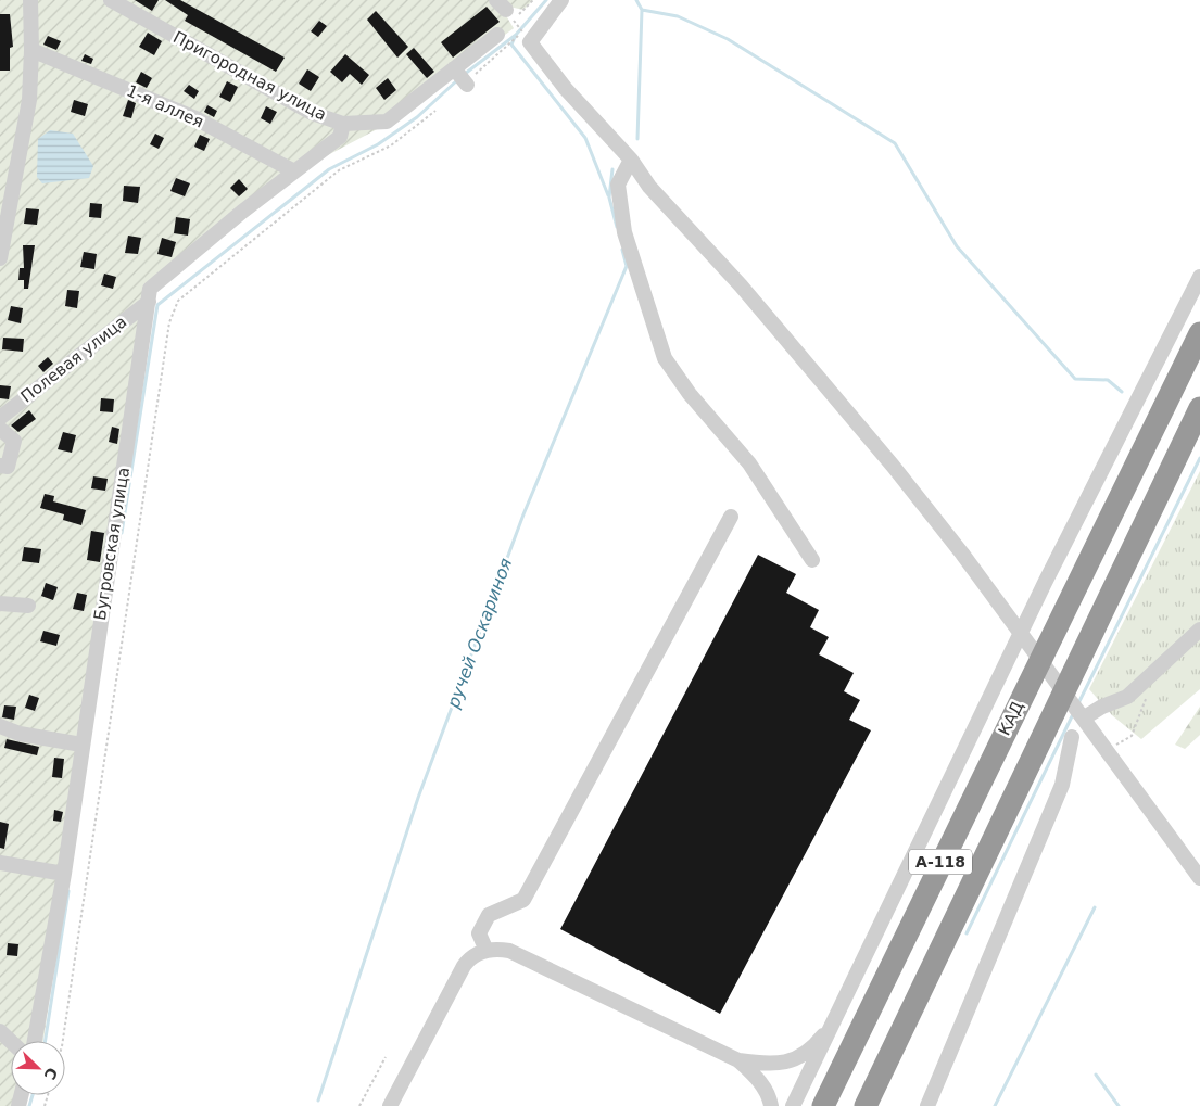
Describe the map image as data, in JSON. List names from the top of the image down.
{
  "streets": {
    "highway": ["КАД", "А-118"],
    "street": [
      "Пригородная улица",
      "1-я аллея",
      "Полевая улица",
      "Бугровская улица"
    ]
  },
  "crossings": [
    ["Пригородная улица", "Бугровская улица"],
    ["1-я аллея", "Бугровская улица"],
    ["Полевая улица", "Бугровская улица"]
  ],
  "water": ["ручей Оскариноя"],
  "north": "bottom right"
}
